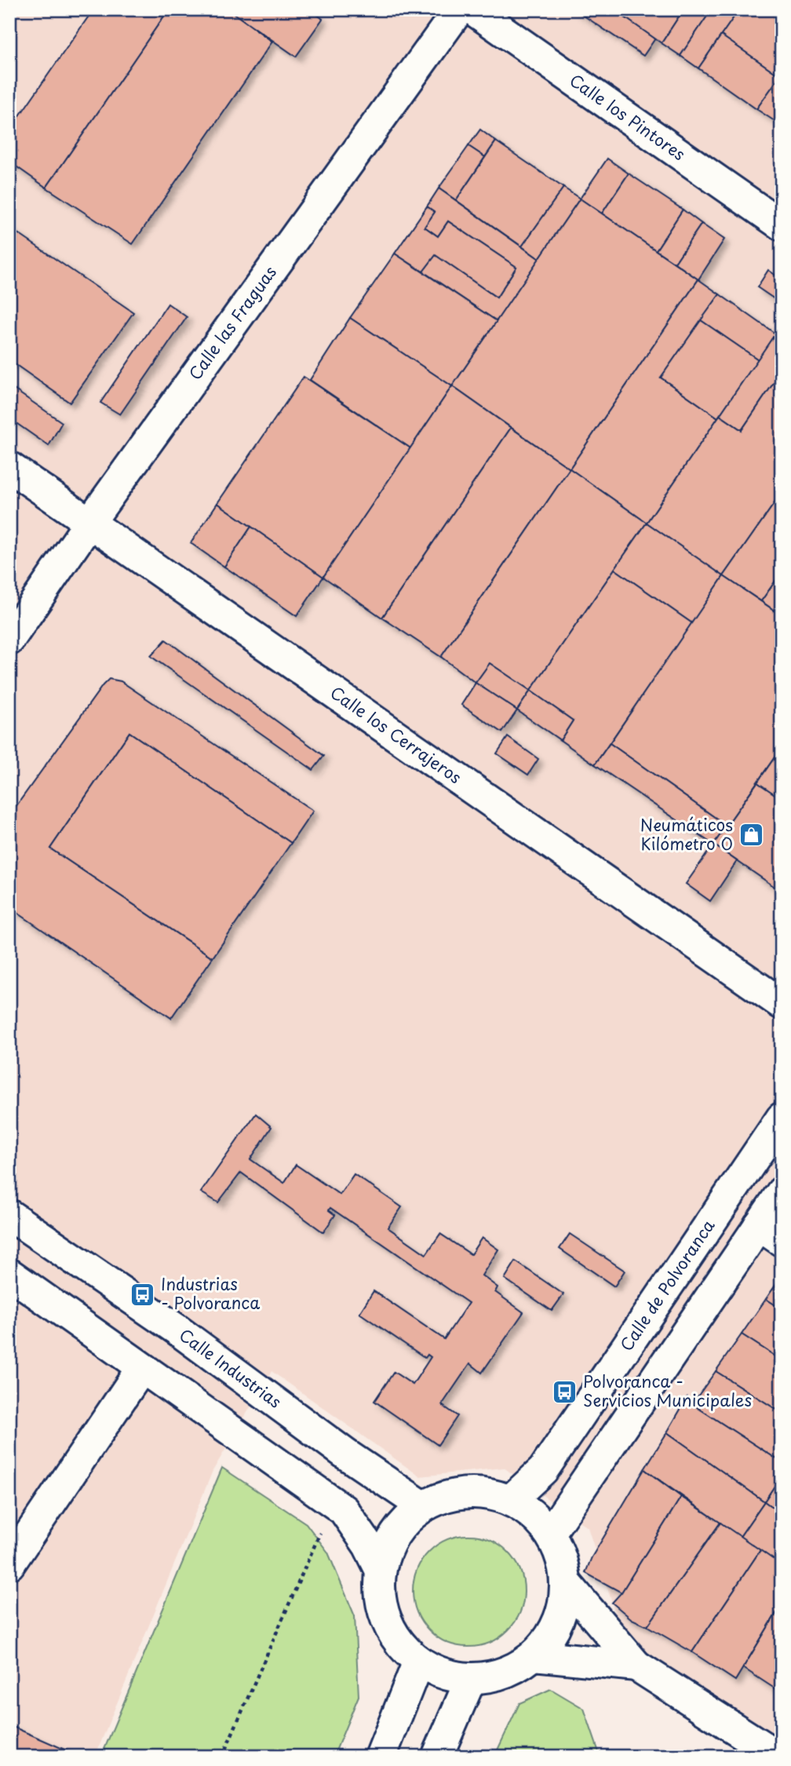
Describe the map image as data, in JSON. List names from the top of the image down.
{
  "streets": {
    "street": [
      "Calle los Pintores",
      "Calle las Fraguas",
      "Calle los Cerrajeros",
      "Calle de Polvoranca",
      "Calle Industrias"
    ]
  },
  "crossings": [
    ["Calle las Fraguas", "Calle los Cerrajeros"],
    ["Calle de Polvoranca", "Calle Industrias"]
  ],
  "places": {
    "shop": ["Neumáticos Kilómetro 0"],
    "bus stop": ["Industrias - Polvoranca", "Polvoranca - Servicios Municipales"]
  }
}
